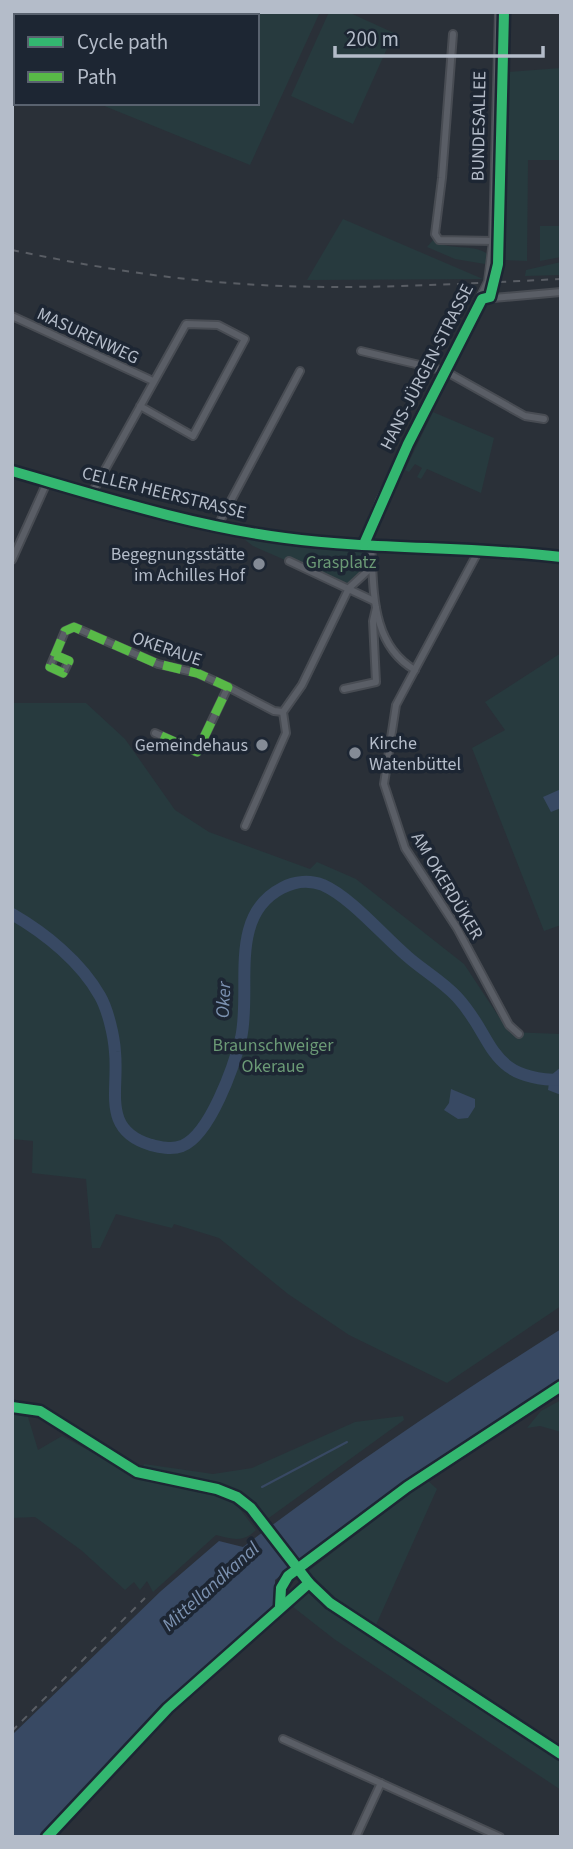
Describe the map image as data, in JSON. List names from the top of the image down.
{
  "streets": {
    "main road": ["BUNDESALLEE", "HANS-JÜRGEN-STRASSE", "CELLER HEERSTRASSE"],
    "street": ["MASURENWEG", "OKERAUE", "AM OKERDÜKER"]
  },
  "crossings": [
    ["BUNDESALLEE", "HANS-JÜRGEN-STRASSE"],
    ["HANS-JÜRGEN-STRASSE", "CELLER HEERSTRASSE"],
    ["CELLER HEERSTRASSE", "AM OKERDÜKER"]
  ],
  "water": ["Oker", "Mittellandkanal"],
  "parks": ["Grasplatz", "Braunschweiger Okeraue"],
  "places": ["Begegnungsstätte im Achilles Hof", "Gemeindehaus", "Kirche Watenbüttel"],
  "legend": ["Cycle path", "Path"],
  "scale_bar": "200 m"
}
